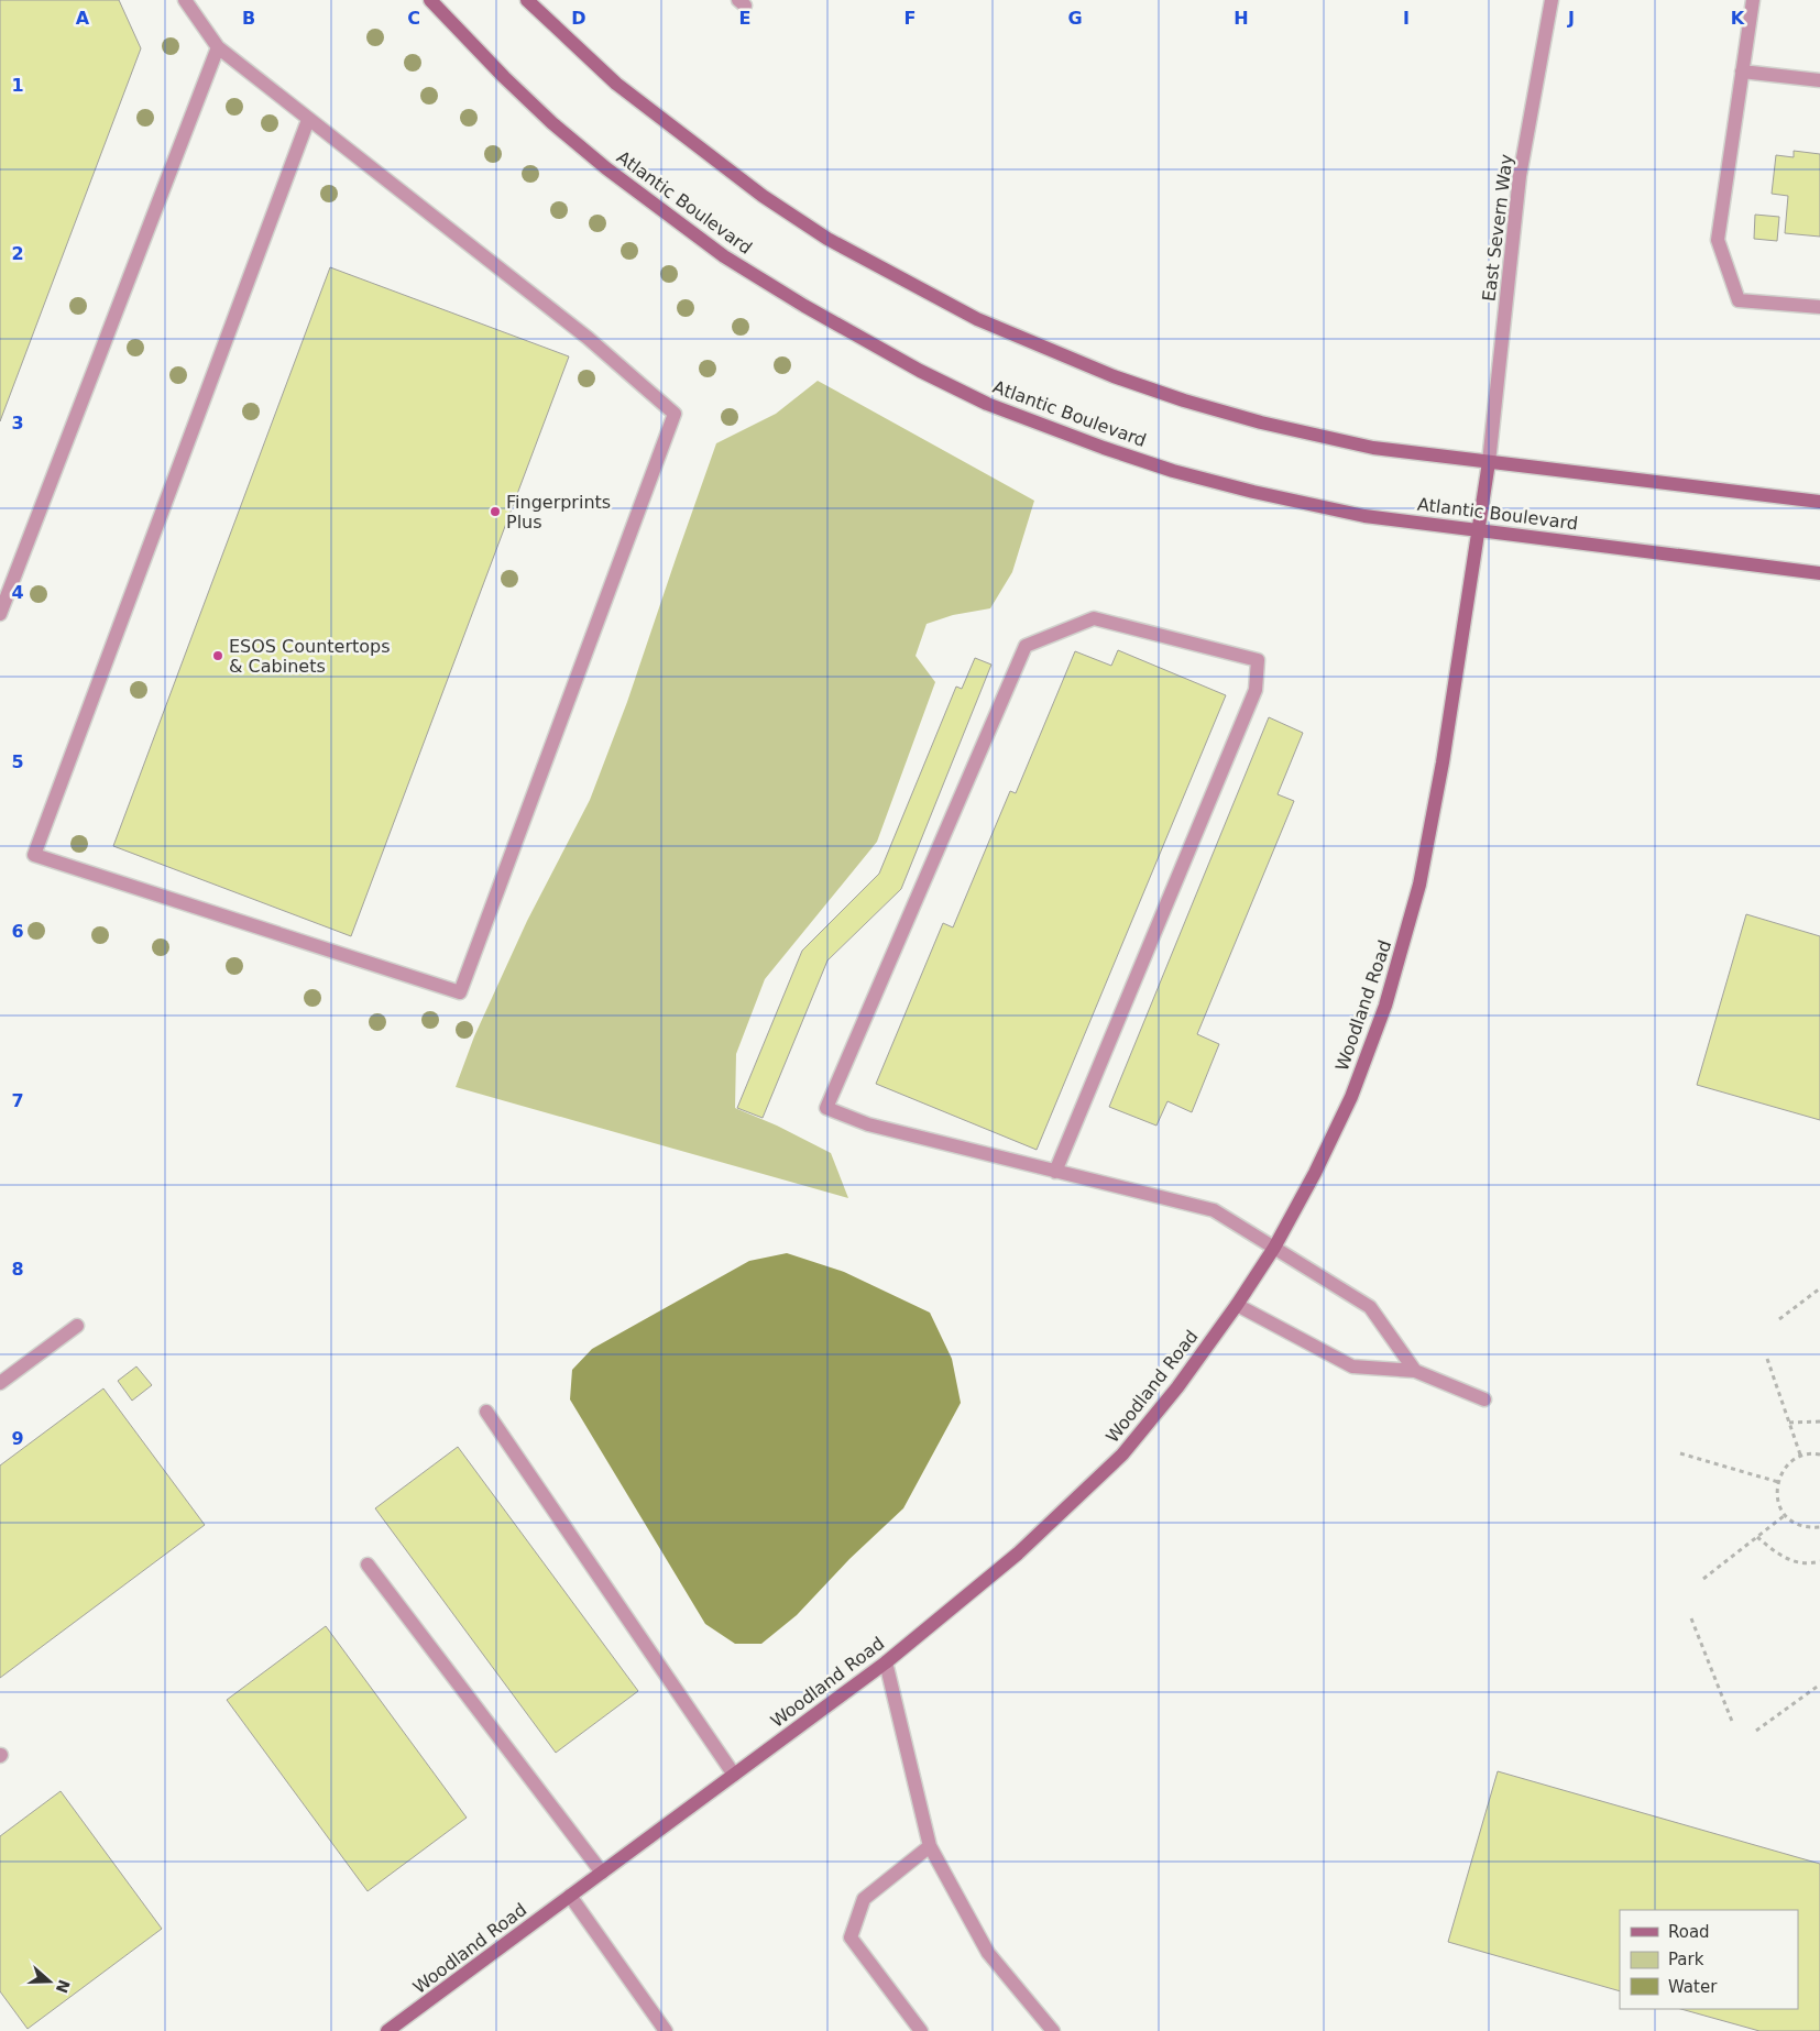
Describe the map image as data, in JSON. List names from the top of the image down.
{
  "streets": {
    "main road": ["Atlantic Boulevard", "Woodland Road"],
    "street": ["East Severn Way"]
  },
  "crossings": [
    ["Atlantic Boulevard", "Woodland Road"],
    ["East Severn Way", "Woodland Road"]
  ],
  "places": ["Fingerprints Plus", "ESOS Countertops & Cabinets"],
  "legend": ["Road", "Park", "Water"],
  "north": "right",
  "grid": {
    "columns": [
      "A",
      "B",
      "C",
      "D",
      "E",
      "F",
      "G",
      "H",
      "I",
      "J",
      "K"
    ],
    "rows": [
      "1",
      "2",
      "3",
      "4",
      "5",
      "6",
      "7",
      "8",
      "9"
    ]
  }
}
